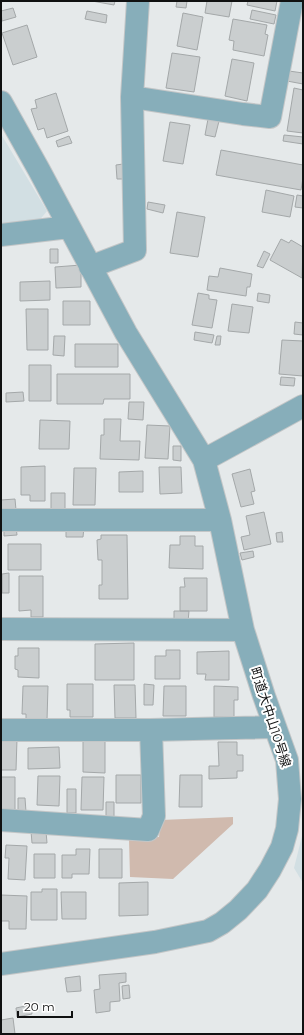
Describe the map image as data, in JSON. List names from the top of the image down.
{
  "streets": {
    "street": ["町道大中山10号線"]
  },
  "scale_bar": "20 m"
}
